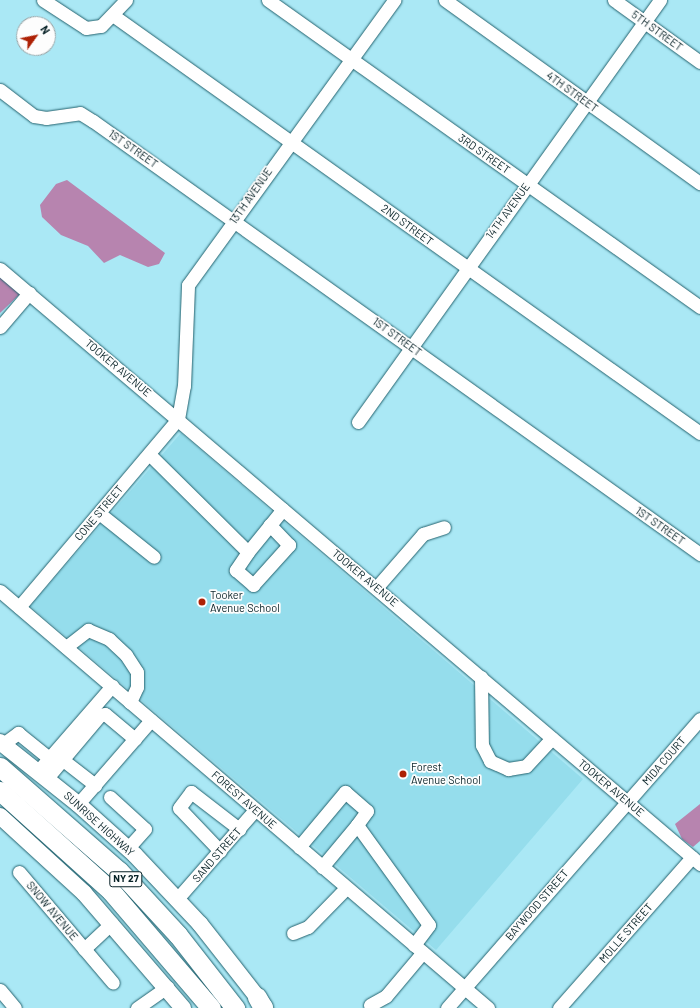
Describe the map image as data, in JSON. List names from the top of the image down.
{
  "streets": {
    "highway": ["SUNRISE HIGHWAY", "NY 27"],
    "street": [
      "5TH STREET",
      "4TH STREET",
      "1ST STREET",
      "3RD STREET",
      "13TH AVENUE",
      "14TH AVENUE",
      "2ND STREET",
      "TOOKER AVENUE",
      "CONE STREET",
      "MIDA COURT",
      "FOREST AVENUE",
      "SAND STREET",
      "BAYWOOD STREET",
      "SNOW AVENUE",
      "MOLLE STREET"
    ]
  },
  "crossings": [
    ["5TH STREET", "14TH AVENUE"],
    ["4TH STREET", "14TH AVENUE"],
    ["1ST STREET", "13TH AVENUE"],
    ["1ST STREET", "14TH AVENUE"],
    ["3RD STREET", "13TH AVENUE"],
    ["3RD STREET", "14TH AVENUE"],
    ["13TH AVENUE", "2ND STREET"],
    ["13TH AVENUE", "TOOKER AVENUE"],
    ["13TH AVENUE", "CONE STREET"],
    ["14TH AVENUE", "2ND STREET"],
    ["TOOKER AVENUE", "CONE STREET"],
    ["TOOKER AVENUE", "MIDA COURT"],
    ["TOOKER AVENUE", "BAYWOOD STREET"],
    ["TOOKER AVENUE", "MOLLE STREET"],
    ["CONE STREET", "FOREST AVENUE"],
    ["MIDA COURT", "BAYWOOD STREET"],
    ["FOREST AVENUE", "SAND STREET"],
    ["FOREST AVENUE", "BAYWOOD STREET"],
    ["SUNRISE HIGHWAY", "SAND STREET"]
  ],
  "places": ["Tooker Avenue School", "Forest Avenue School"],
  "north": "top right"
}
